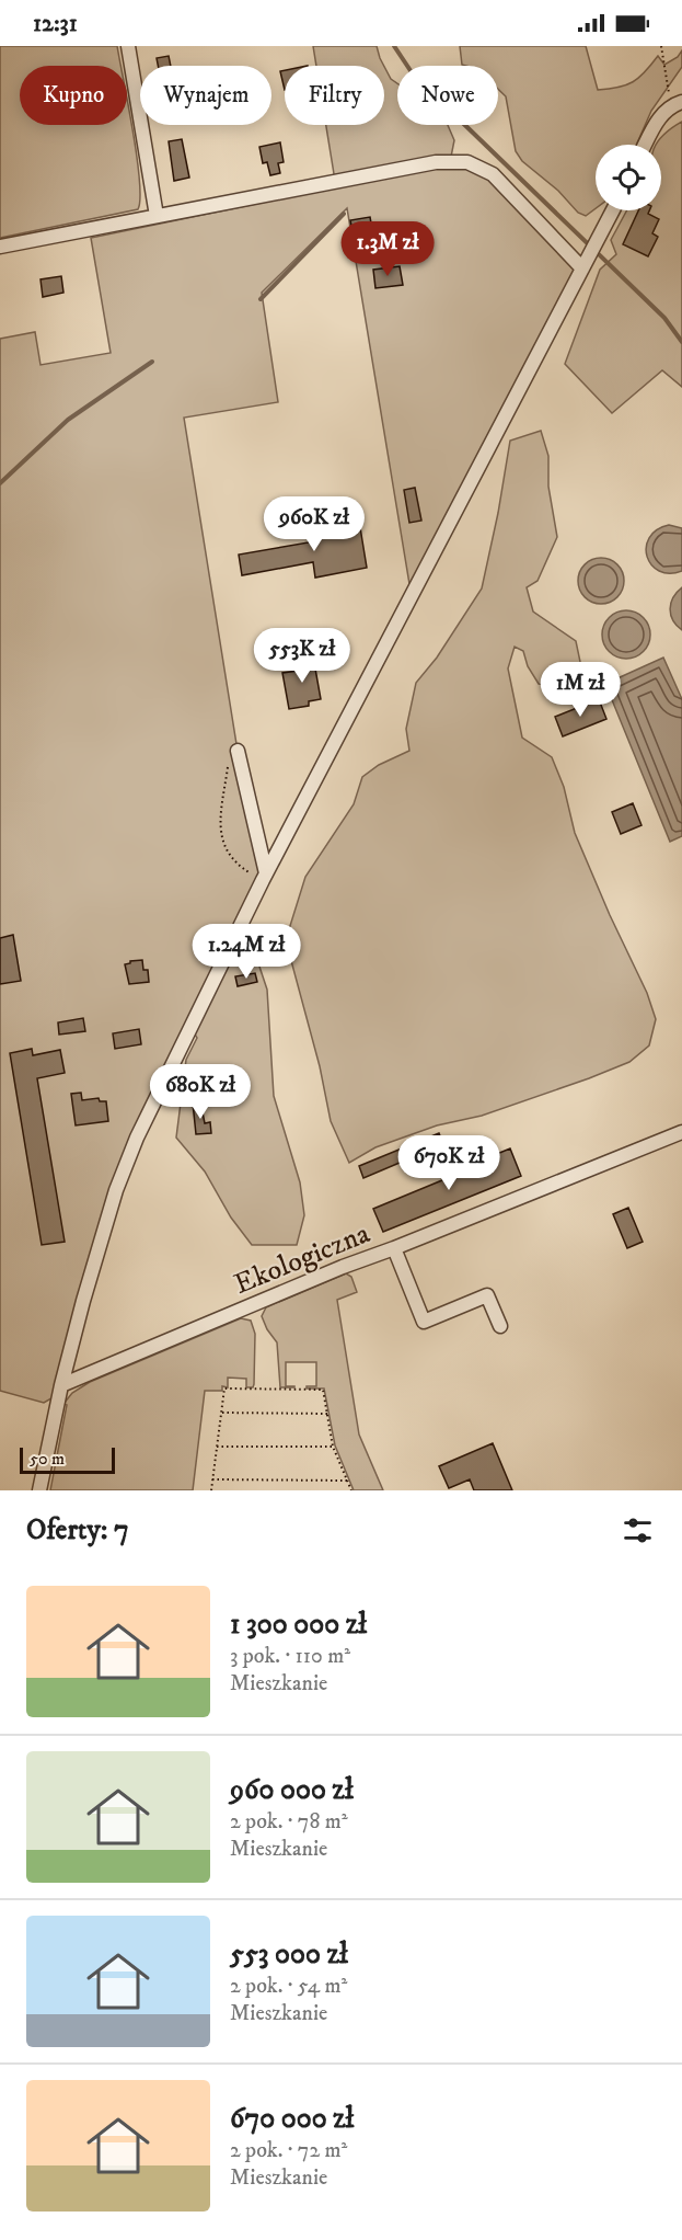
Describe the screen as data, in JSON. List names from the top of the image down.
{
  "streets": {
    "street": ["Ekologiczna"]
  },
  "scale_bar": "50 m",
  "page": {
    "status": "12:31",
    "chip": [
      "Kupno",
      "Wynajem",
      "Filtry",
      "Nowe"
    ],
    "price": [
      "1.3M zł",
      "960K zł",
      "553K zł",
      "1M zł",
      "1.24M zł",
      "680K zł",
      "670K zł"
    ],
    "scale": "50 m",
    "heading": "Oferty: 7",
    "list": [
      {
        "name": "1 300 000 zł",
        "note": "3 pok. · 110 m² · Mieszkanie"
      },
      {
        "name": "960 000 zł",
        "note": "2 pok. · 78 m² · Mieszkanie"
      },
      {
        "name": "553 000 zł",
        "note": "2 pok. · 54 m² · Mieszkanie"
      },
      {
        "name": "670 000 zł",
        "note": "2 pok. · 72 m² · Mieszkanie"
      }
    ]
  }
}
